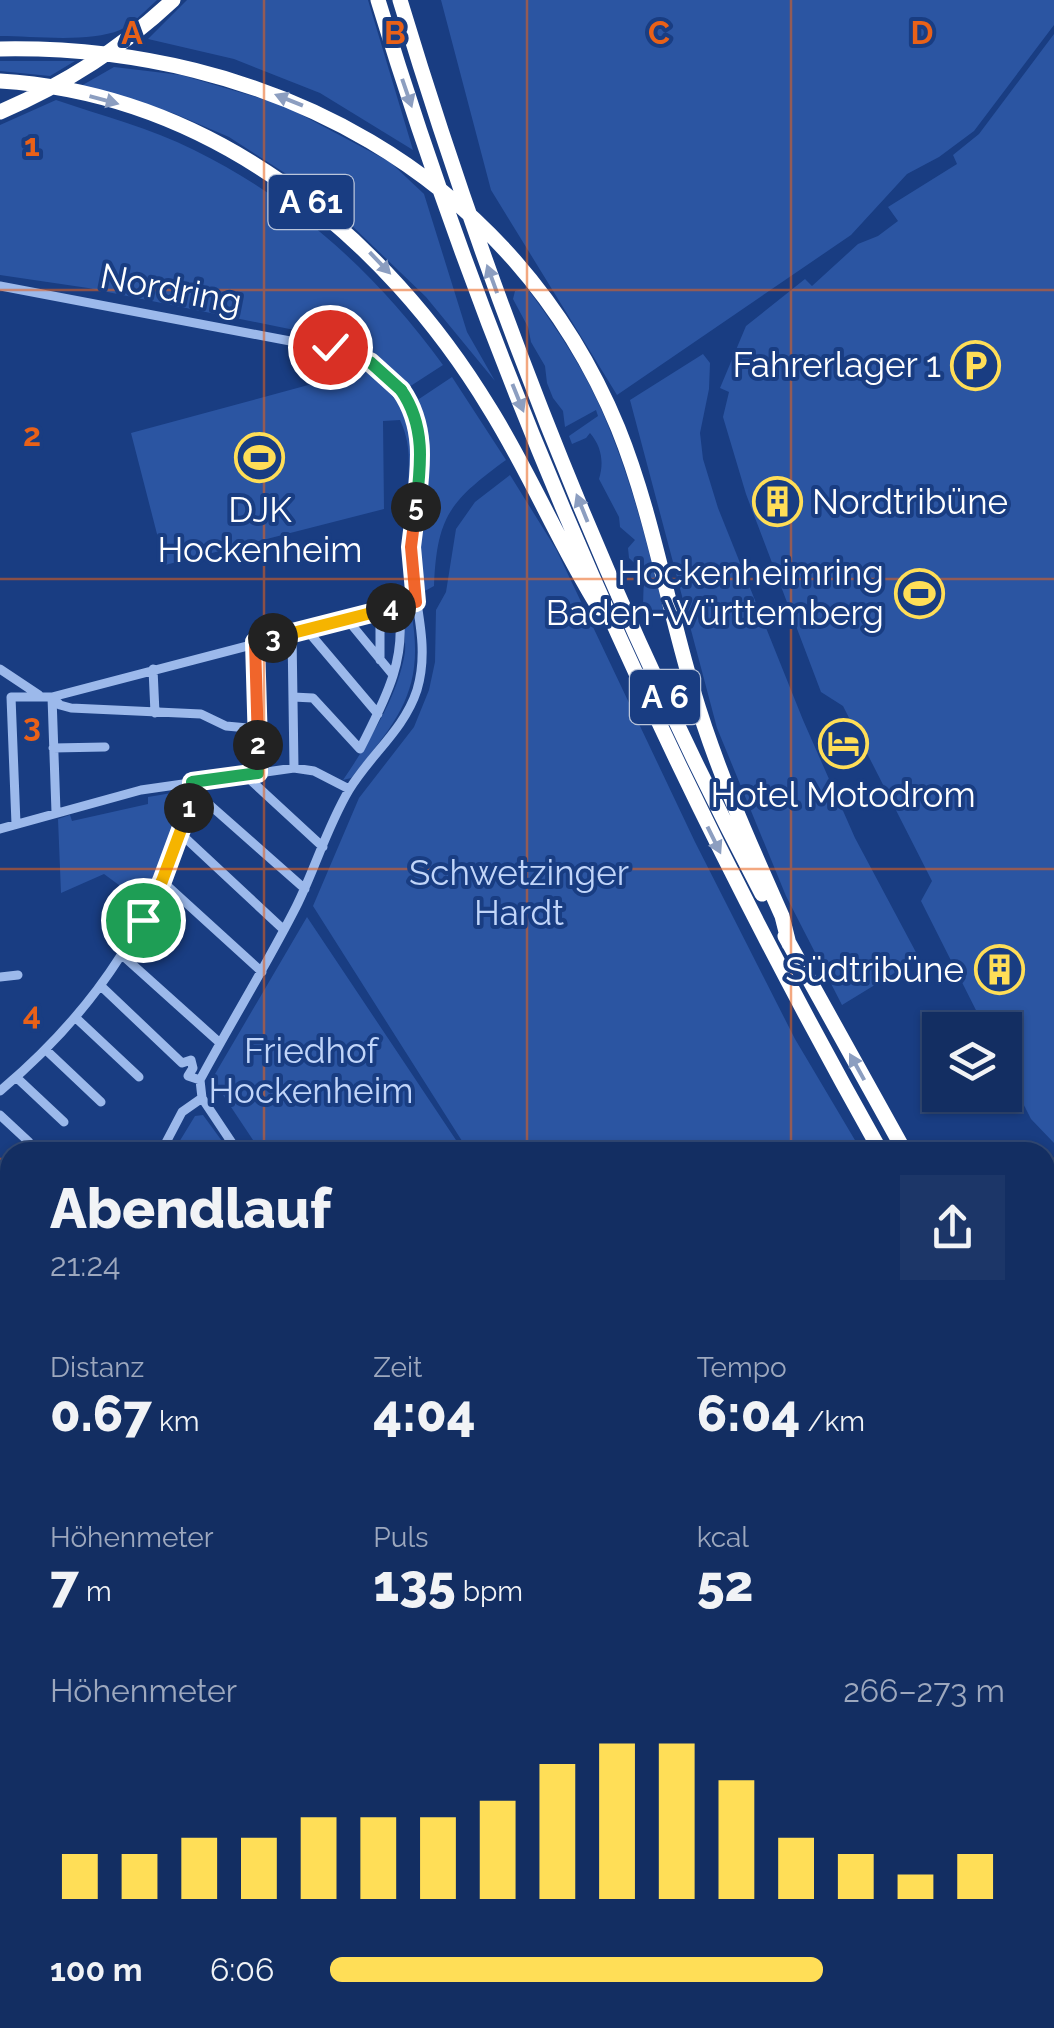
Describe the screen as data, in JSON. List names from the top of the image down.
{
  "streets": {
    "highway": ["A 61", "A 6"],
    "street": ["Nordring"]
  },
  "crossings": [
    ["A 61", "A 6"]
  ],
  "parks": ["Schwetzinger Hardt", "Friedhof Hockenheim"],
  "places": {
    "parking": ["Fahrerlager 1"],
    "sports": ["DJK Hockenheim", "Hockenheimring Baden-Württemberg"],
    "building": ["Nordtribüne", "Südtribüne"],
    "hotel": ["Hotel Motodrom"]
  },
  "page": {
    "pins": [
      "5",
      "4",
      "3",
      "2",
      "1"
    ],
    "heading": ["Abendlauf", "21:24"],
    "stats": [
      ["Distanz", "0.67 km"],
      ["Zeit", "4:04"],
      ["Tempo", "6:04 /km"],
      ["Höhenmeter", "7 m"],
      ["Puls", "135 bpm"],
      ["kcal", "52"]
    ],
    "chart": ["Höhenmeter", "266–273 m"],
    "list": [
      {
        "name": "100 m",
        "note": "6:06"
      }
    ]
  },
  "grid": {
    "columns": [
      "A",
      "B",
      "C",
      "D"
    ],
    "rows": [
      "1",
      "2",
      "3",
      "4"
    ]
  }
}
